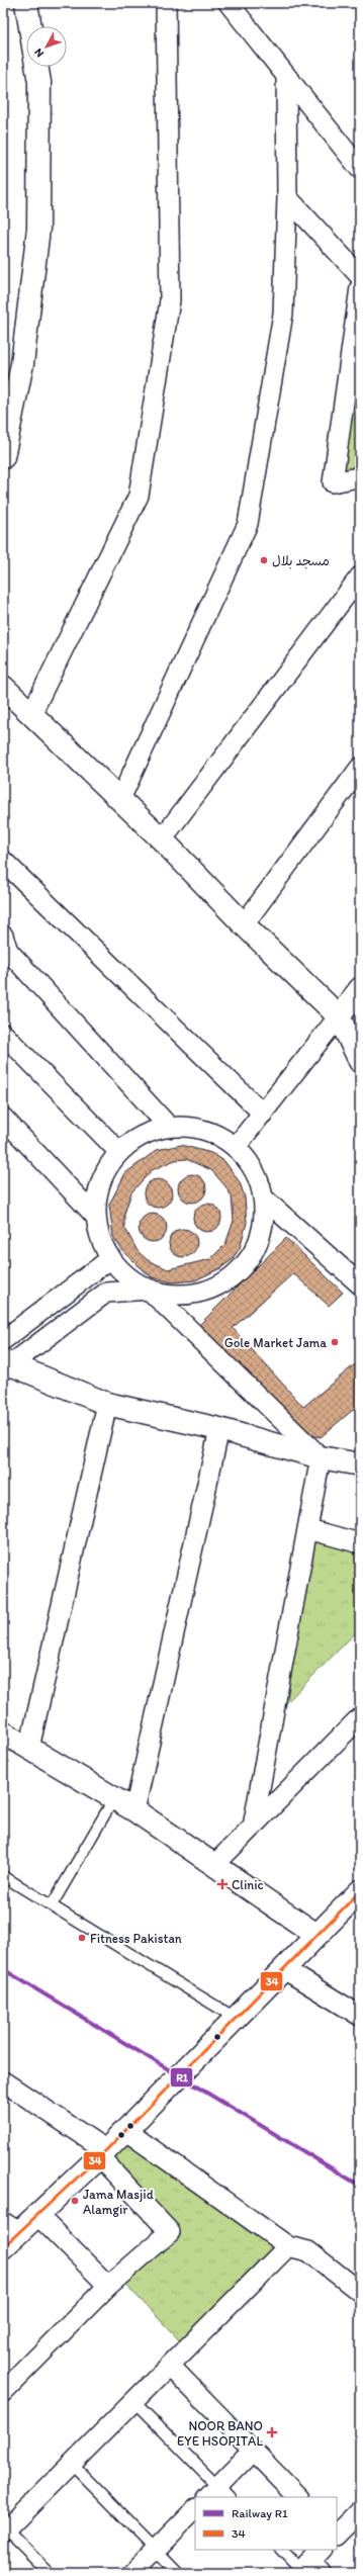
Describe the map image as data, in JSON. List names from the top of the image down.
{
  "places": {
    "other": [
      "مسجد بلال",
      "Gole Market Jama",
      "Fitness Pakistan",
      "Jama Masjid Alamgir"
    ],
    "health": ["Clinic", "NOOR BANO EYE HSOPITAL"]
  },
  "lines": ["transit line 34", "rail line R1"],
  "legend": ["Railway R1", "34"],
  "north": "bottom left"
}
